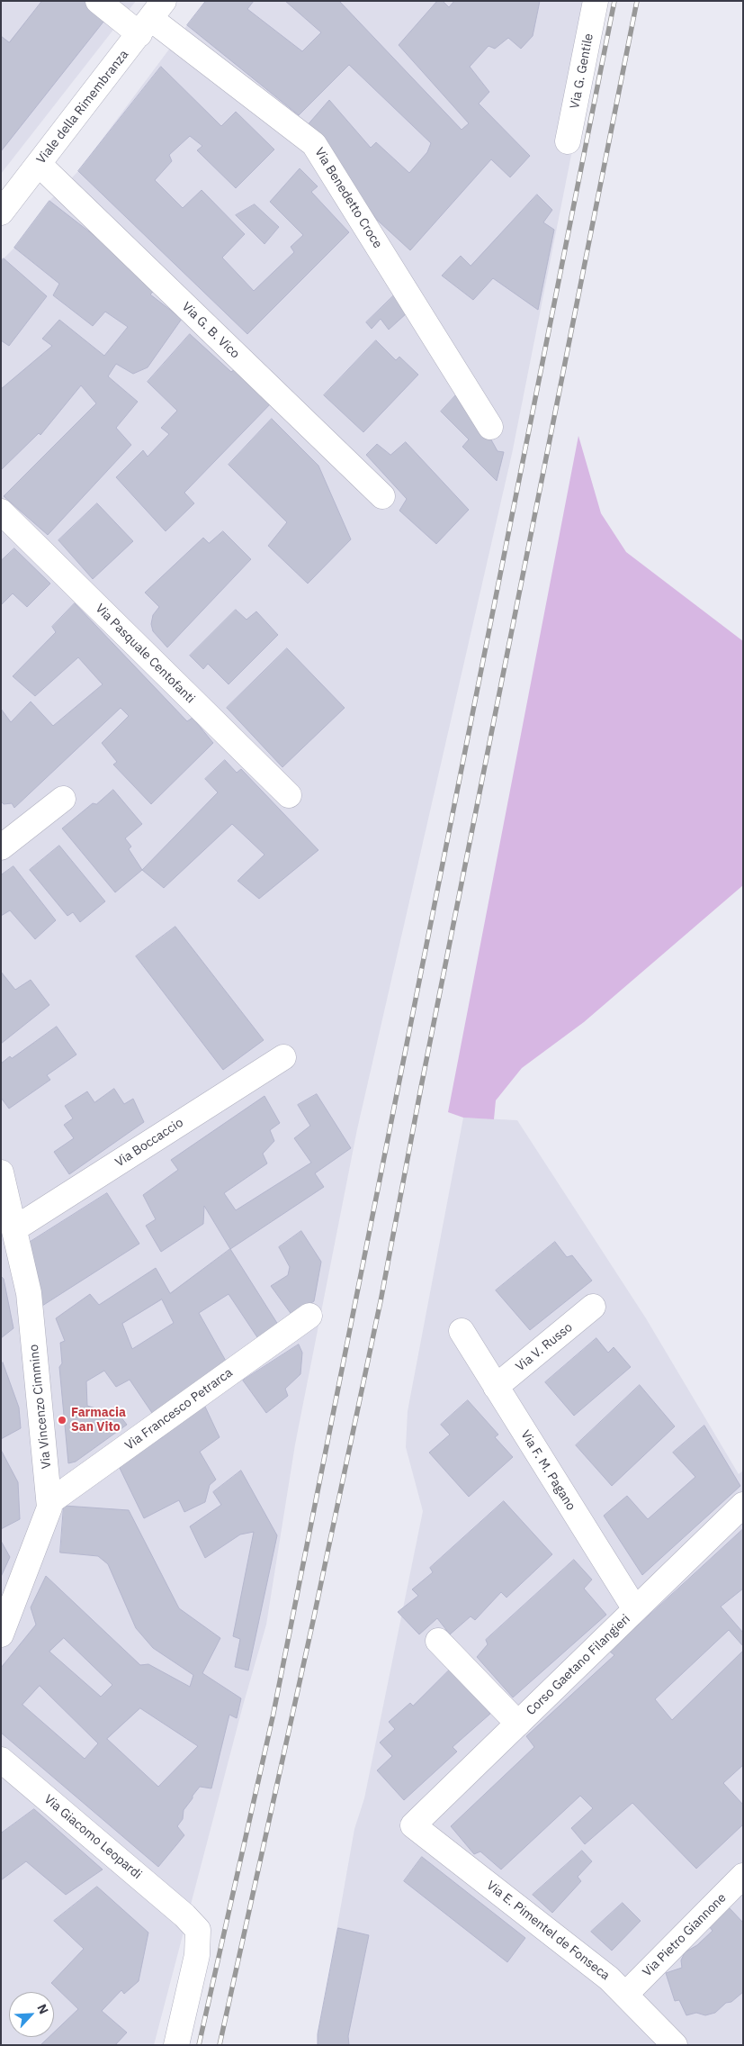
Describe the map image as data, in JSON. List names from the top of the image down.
{
  "streets": {
    "street": [
      "Via G. Gentile",
      "Viale della Rimembranza",
      "Via Benedetto Croce",
      "Via G. B. Vico",
      "Via Pasquale Centofanti",
      "Via Boccaccio",
      "Via V. Russo",
      "Via Vincenzo Cimmino",
      "Via Francesco Petrarca",
      "Via F. M. Pagano",
      "Corso Gaetano Filangieri",
      "Via Giacomo Leopardi",
      "Via E. Pimentel de Fonseca",
      "Via Pietro Giannone"
    ]
  },
  "crossings": [
    ["Viale della Rimembranza", "Via Benedetto Croce"],
    ["Viale della Rimembranza", "Via G. B. Vico"],
    ["Via Boccaccio", "Via Vincenzo Cimmino"],
    ["Via V. Russo", "Via F. M. Pagano"],
    ["Via Vincenzo Cimmino", "Via Francesco Petrarca"],
    ["Via F. M. Pagano", "Corso Gaetano Filangieri"],
    ["Corso Gaetano Filangieri", "Via E. Pimentel de Fonseca"],
    ["Via E. Pimentel de Fonseca", "Via Pietro Giannone"]
  ],
  "places": ["Farmacia San Vito"],
  "north": "top right"
}
